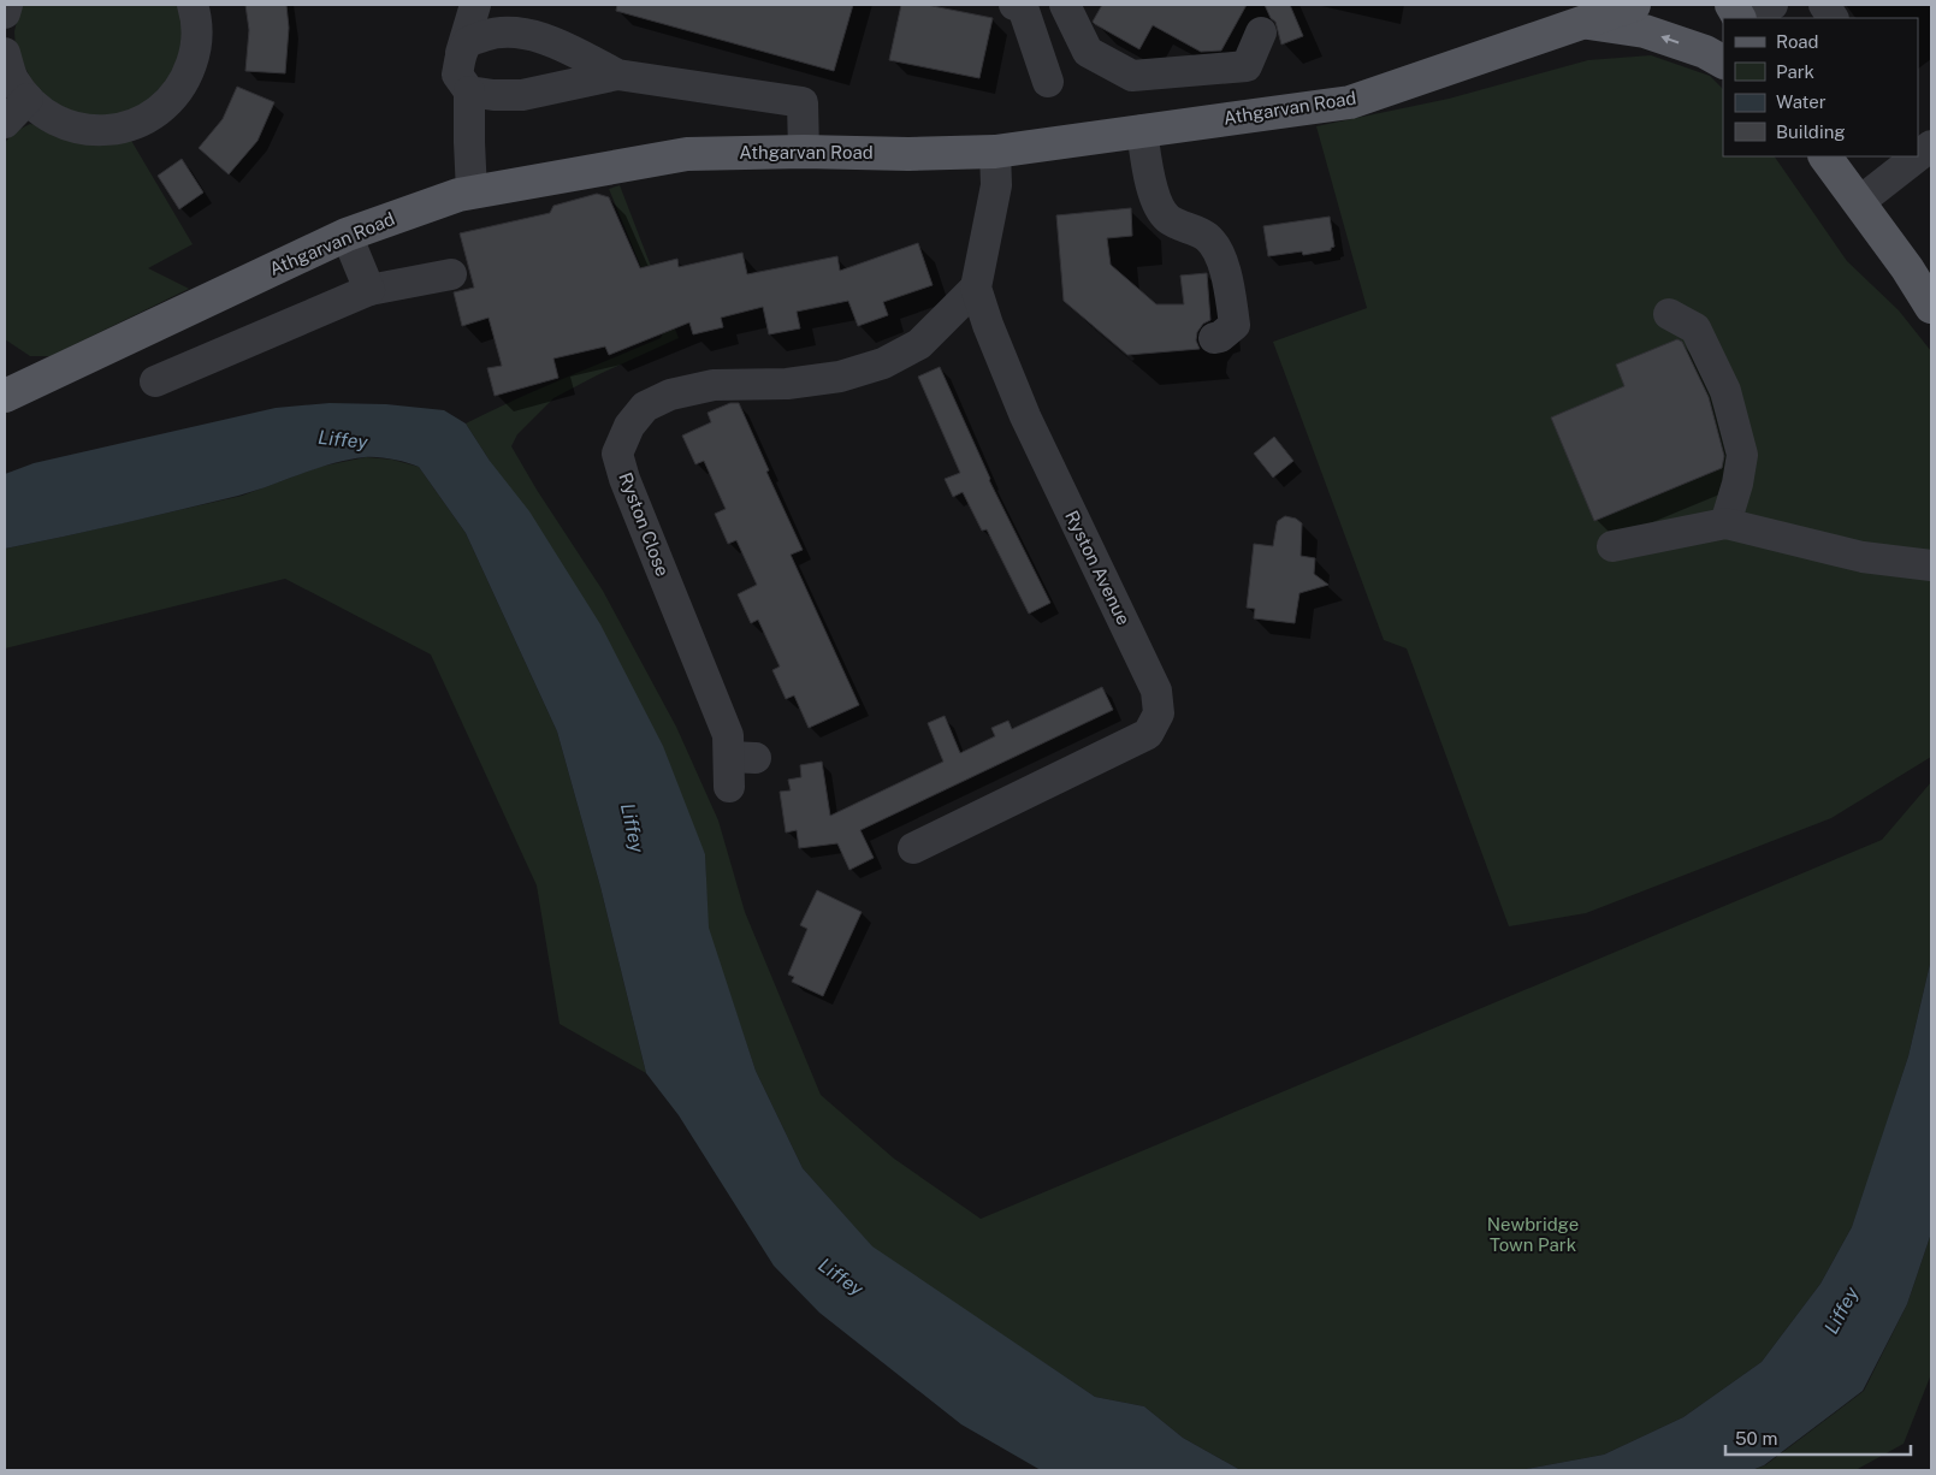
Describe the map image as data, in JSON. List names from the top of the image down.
{
  "streets": {
    "main road": ["Athgarvan Road"],
    "street": ["Ryston Close", "Ryston Avenue"]
  },
  "crossings": [
    ["Athgarvan Road", "Ryston Avenue"],
    ["Ryston Close", "Ryston Avenue"]
  ],
  "water": ["Liffey"],
  "parks": ["Newbridge Town Park"],
  "legend": [
    "Road",
    "Park",
    "Water",
    "Building"
  ],
  "scale_bar": "50 m"
}
